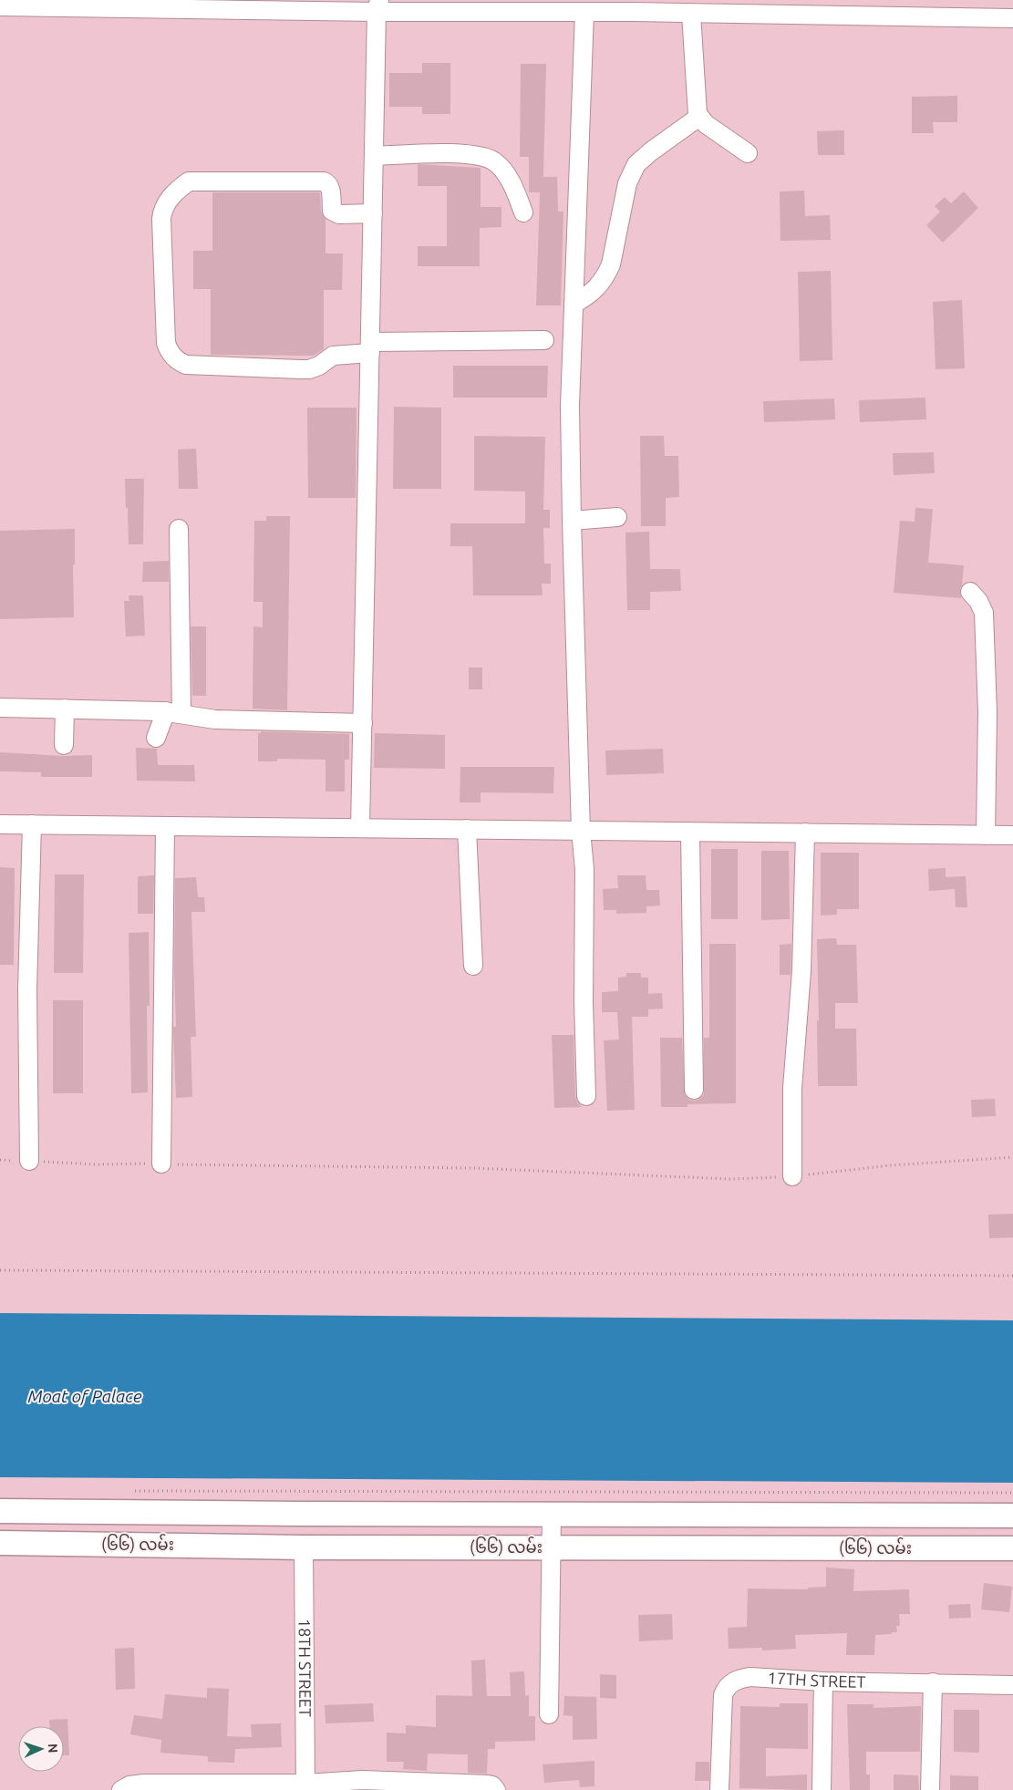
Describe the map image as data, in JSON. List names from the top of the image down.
{
  "streets": {
    "main road": ["(၆၆) လမ်း"],
    "street": ["18TH STREET", "17TH STREET"]
  },
  "crossings": [
    ["(၆၆) လမ်း", "18TH STREET"]
  ],
  "water": ["Moat of Palace"],
  "north": "right"
}
